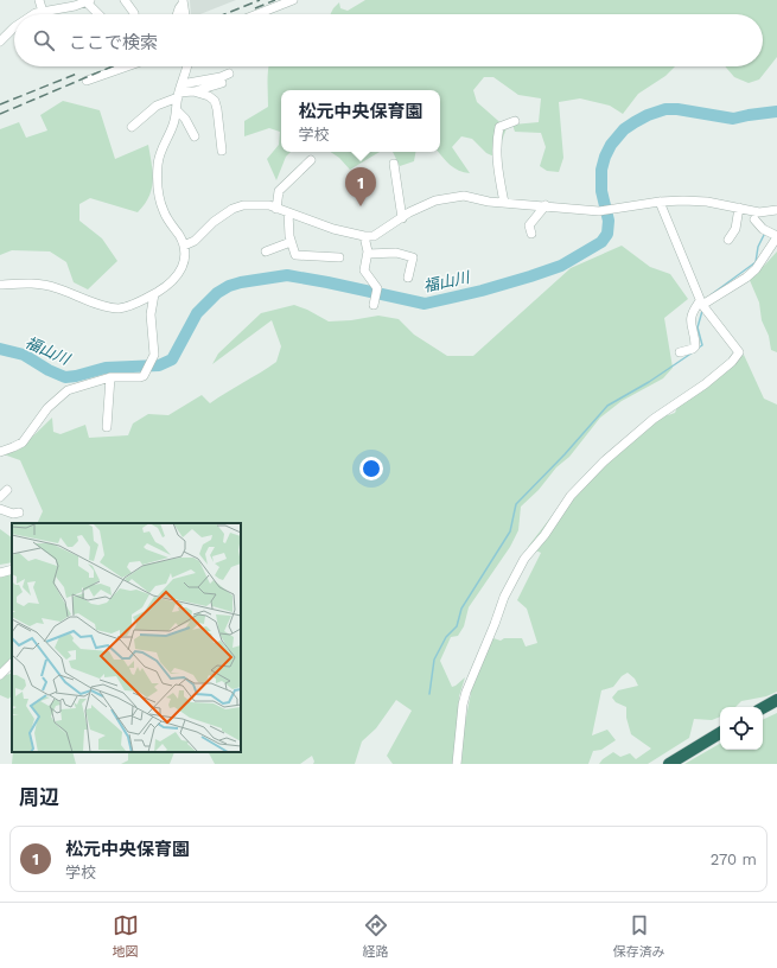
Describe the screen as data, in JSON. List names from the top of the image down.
{
  "water": ["福山川"],
  "page": {
    "search": "ここで検索",
    "popup": ["松元中央保育園", "学校"],
    "pins": "1",
    "heading": "周辺",
    "list": [
      {
        "mark": "1",
        "name": "松元中央保育園",
        "note": "学校",
        "value": "270 m"
      }
    ],
    "nav": ["地図", "経路", "保存済み"]
  }
}
